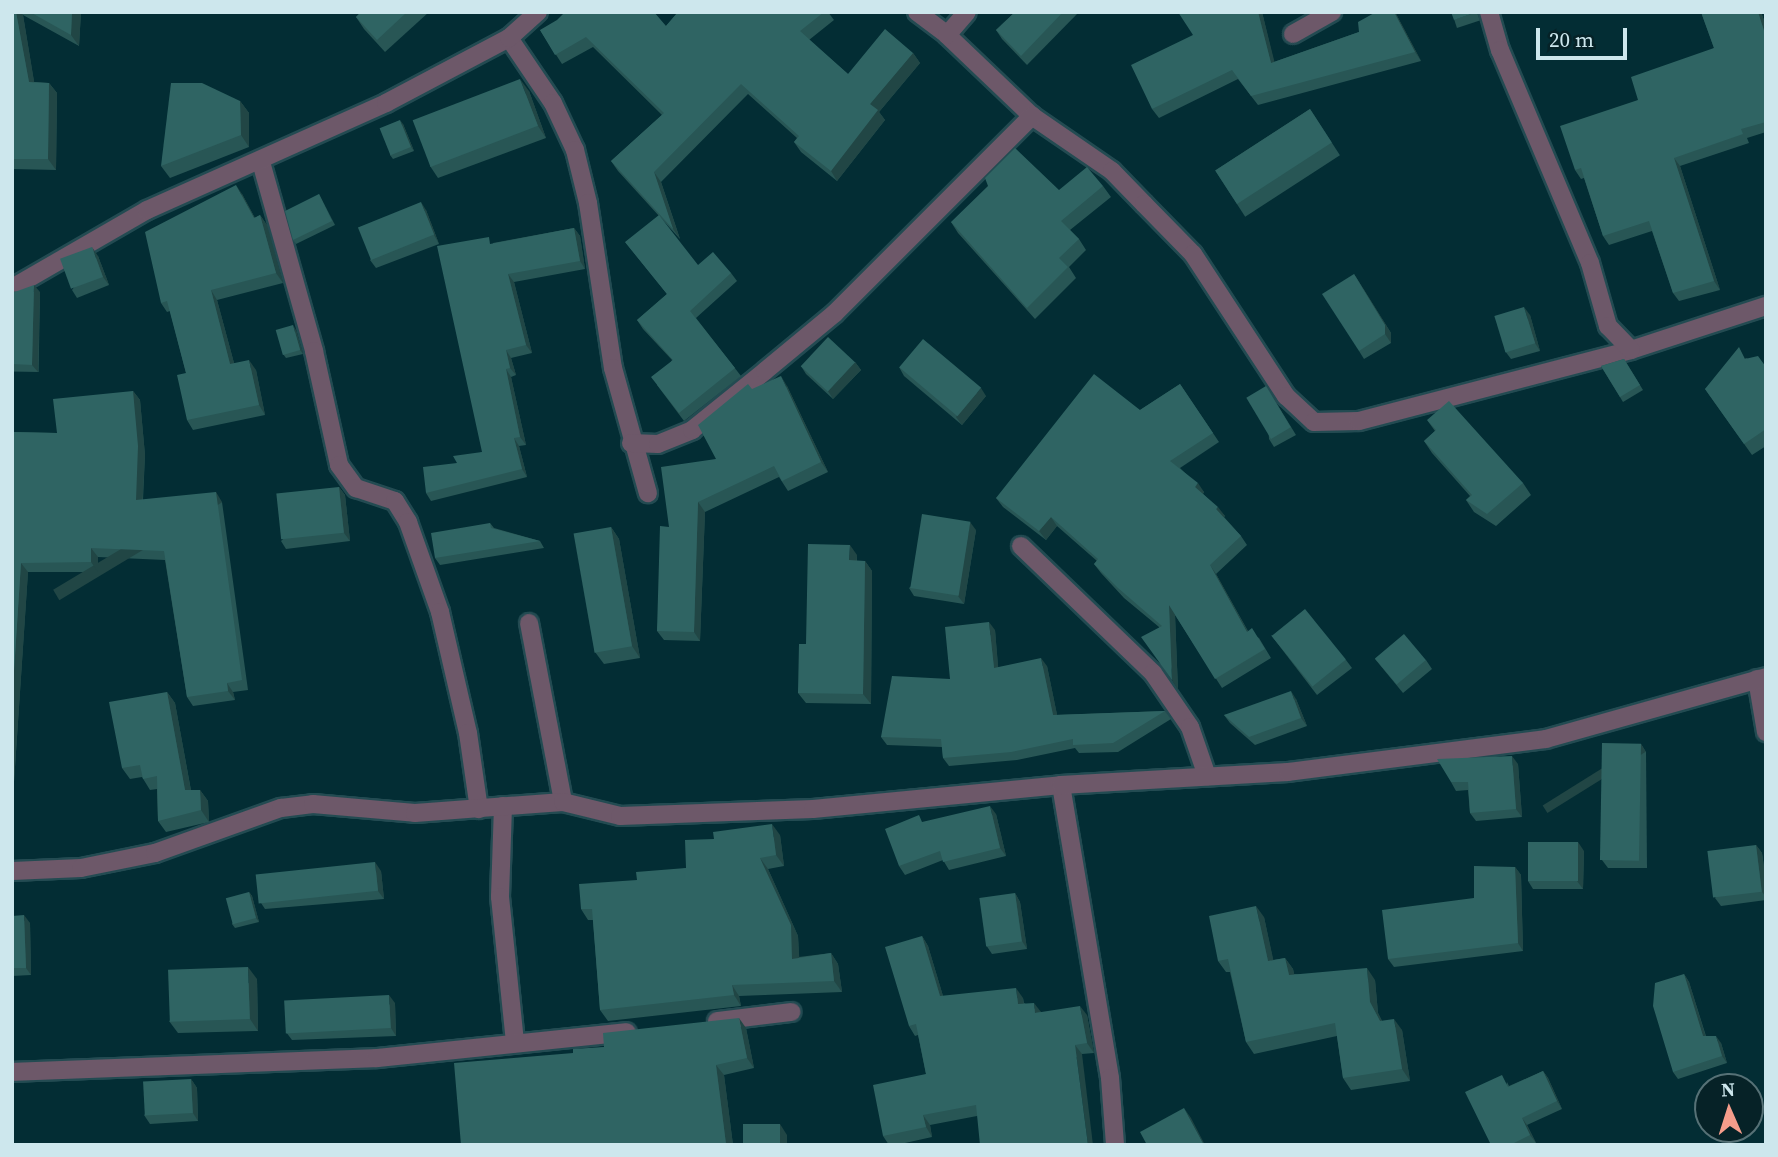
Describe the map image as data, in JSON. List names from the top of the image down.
{
  "scale_bar": "20 m",
  "north": "top"
}
